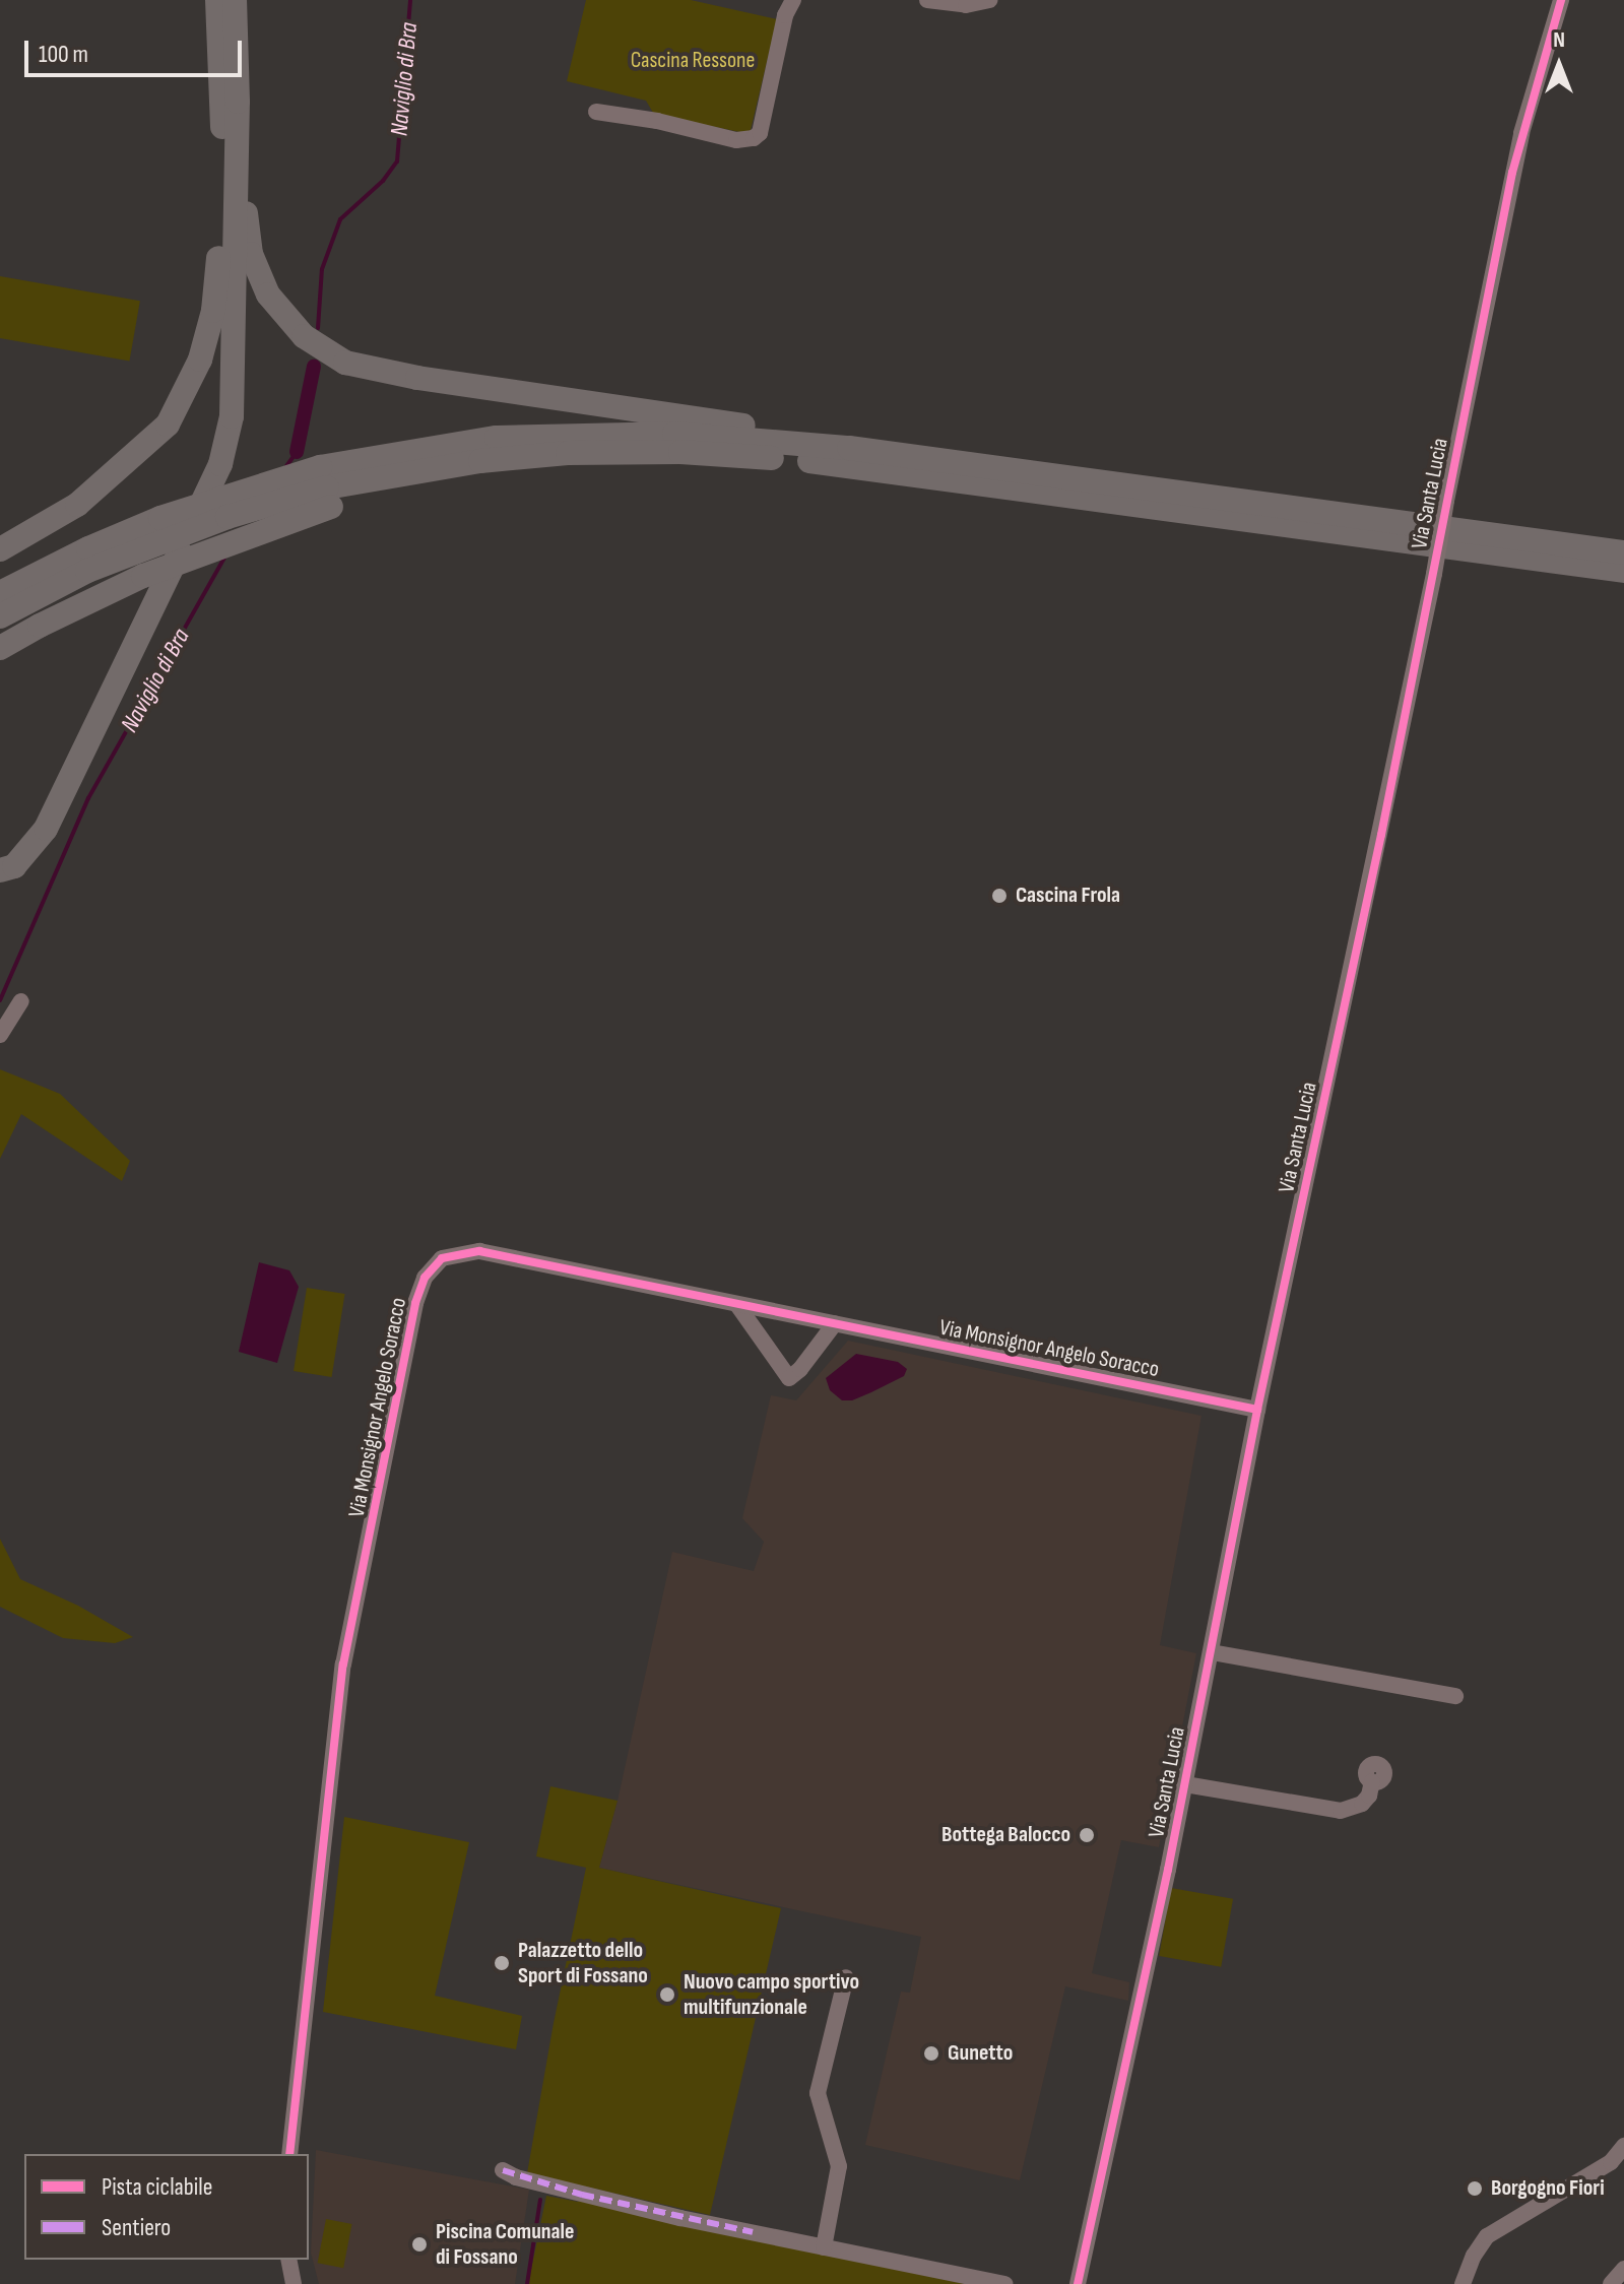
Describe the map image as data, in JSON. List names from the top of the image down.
{
  "streets": {
    "street": ["Via Santa Lucia", "Via Monsignor Angelo Soracco"]
  },
  "crossings": [
    ["Via Santa Lucia", "Via Monsignor Angelo Soracco"]
  ],
  "water": ["Naviglio di Bra"],
  "parks": ["Cascina Ressone"],
  "places": [
    "Cascina Frola",
    "Bottega Balocco",
    "Palazzetto dello Sport di Fossano",
    "Nuovo campo sportivo multifunzionale",
    "Gunetto",
    "Borgogno Fiori",
    "Piscina Comunale di Fossano"
  ],
  "legend": ["Pista ciclabile", "Sentiero"],
  "scale_bar": "100 m",
  "north": "top"
}
